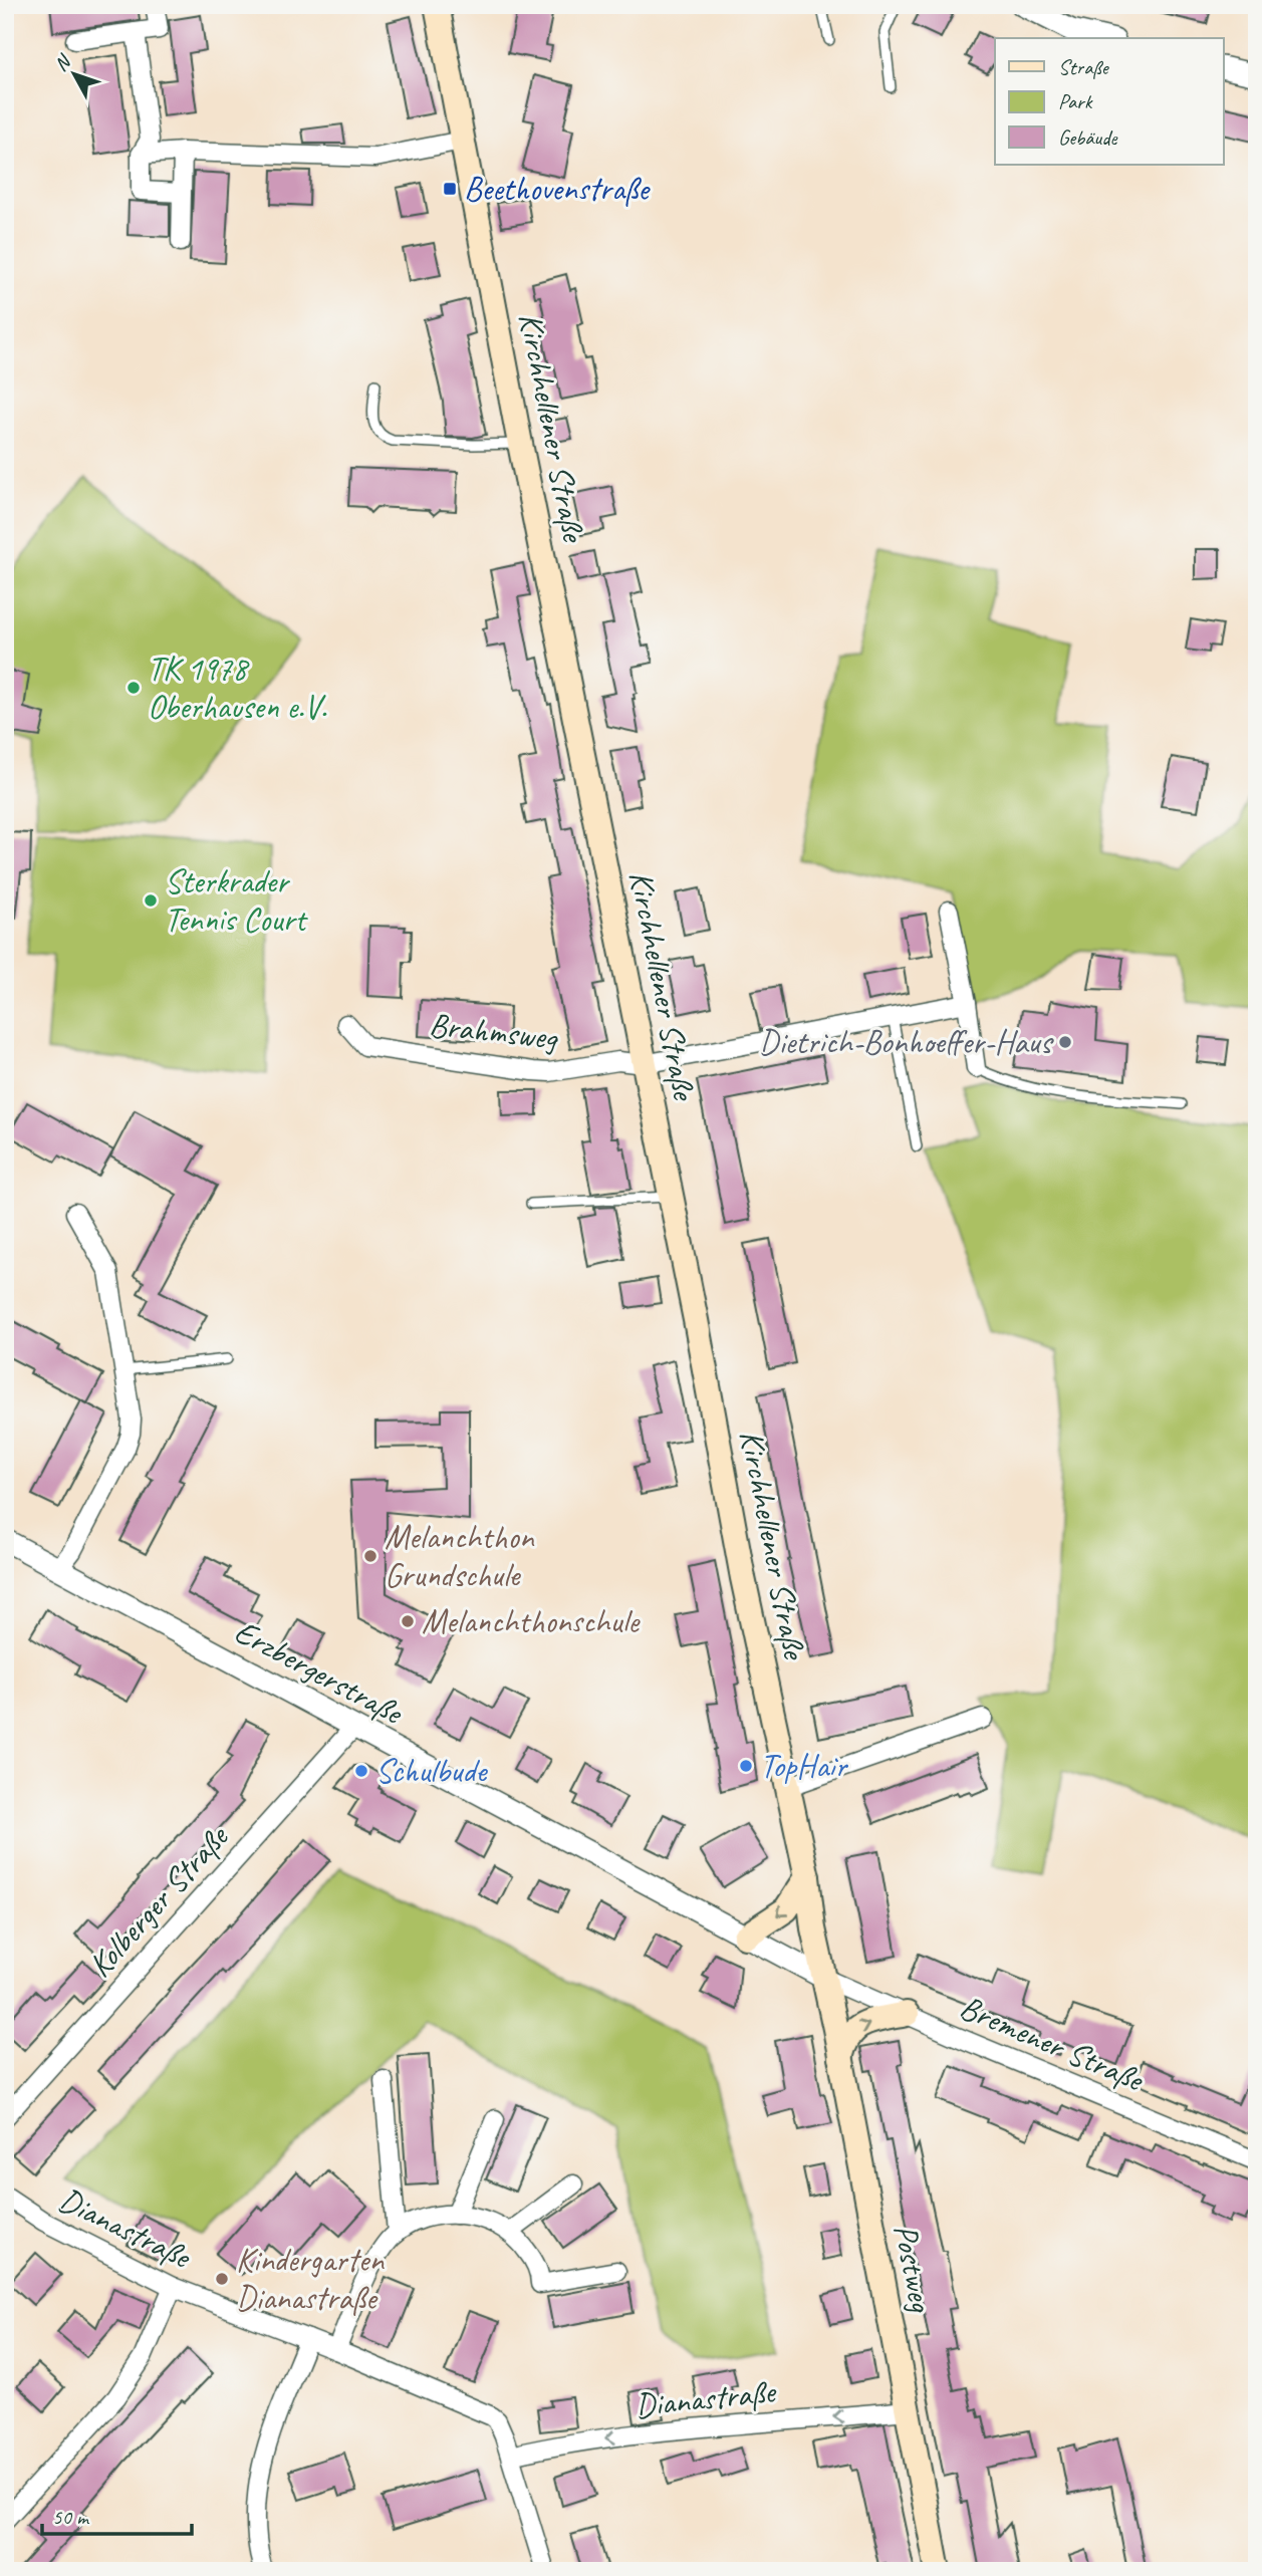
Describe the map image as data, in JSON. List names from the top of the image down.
{
  "streets": {
    "main road": ["Kirchhellener Straße", "Postweg"],
    "street": [
      "Brahmsweg",
      "Erzbergerstraße",
      "Kolberger Straße",
      "Bremener Straße",
      "Dianastraße"
    ]
  },
  "crossings": [
    ["Kirchhellener Straße", "Brahmsweg"],
    ["Kirchhellener Straße", "Erzbergerstraße"],
    ["Kirchhellener Straße", "Bremener Straße"],
    ["Kirchhellener Straße", "Postweg"],
    ["Erzbergerstraße", "Kolberger Straße"],
    ["Erzbergerstraße", "Bremener Straße"],
    ["Erzbergerstraße", "Postweg"],
    ["Bremener Straße", "Postweg"],
    ["Dianastraße", "Postweg"]
  ],
  "one_way": ["Dianastraße"],
  "places": {
    "transit": ["Beethovenstraße"],
    "other": [
      "TK 1978 Oberhausen e.V.",
      "Sterkrader Tennis Court",
      "Dietrich-Bonhoeffer-Haus",
      "Melanchthon Grundschule",
      "Melanchthonschule",
      "TopHair",
      "Schulbude",
      "Kindergarten Dianastraße"
    ]
  },
  "legend": ["Straße", "Park", "Gebäude"],
  "scale_bar": "50 m",
  "north": "top left"
}
